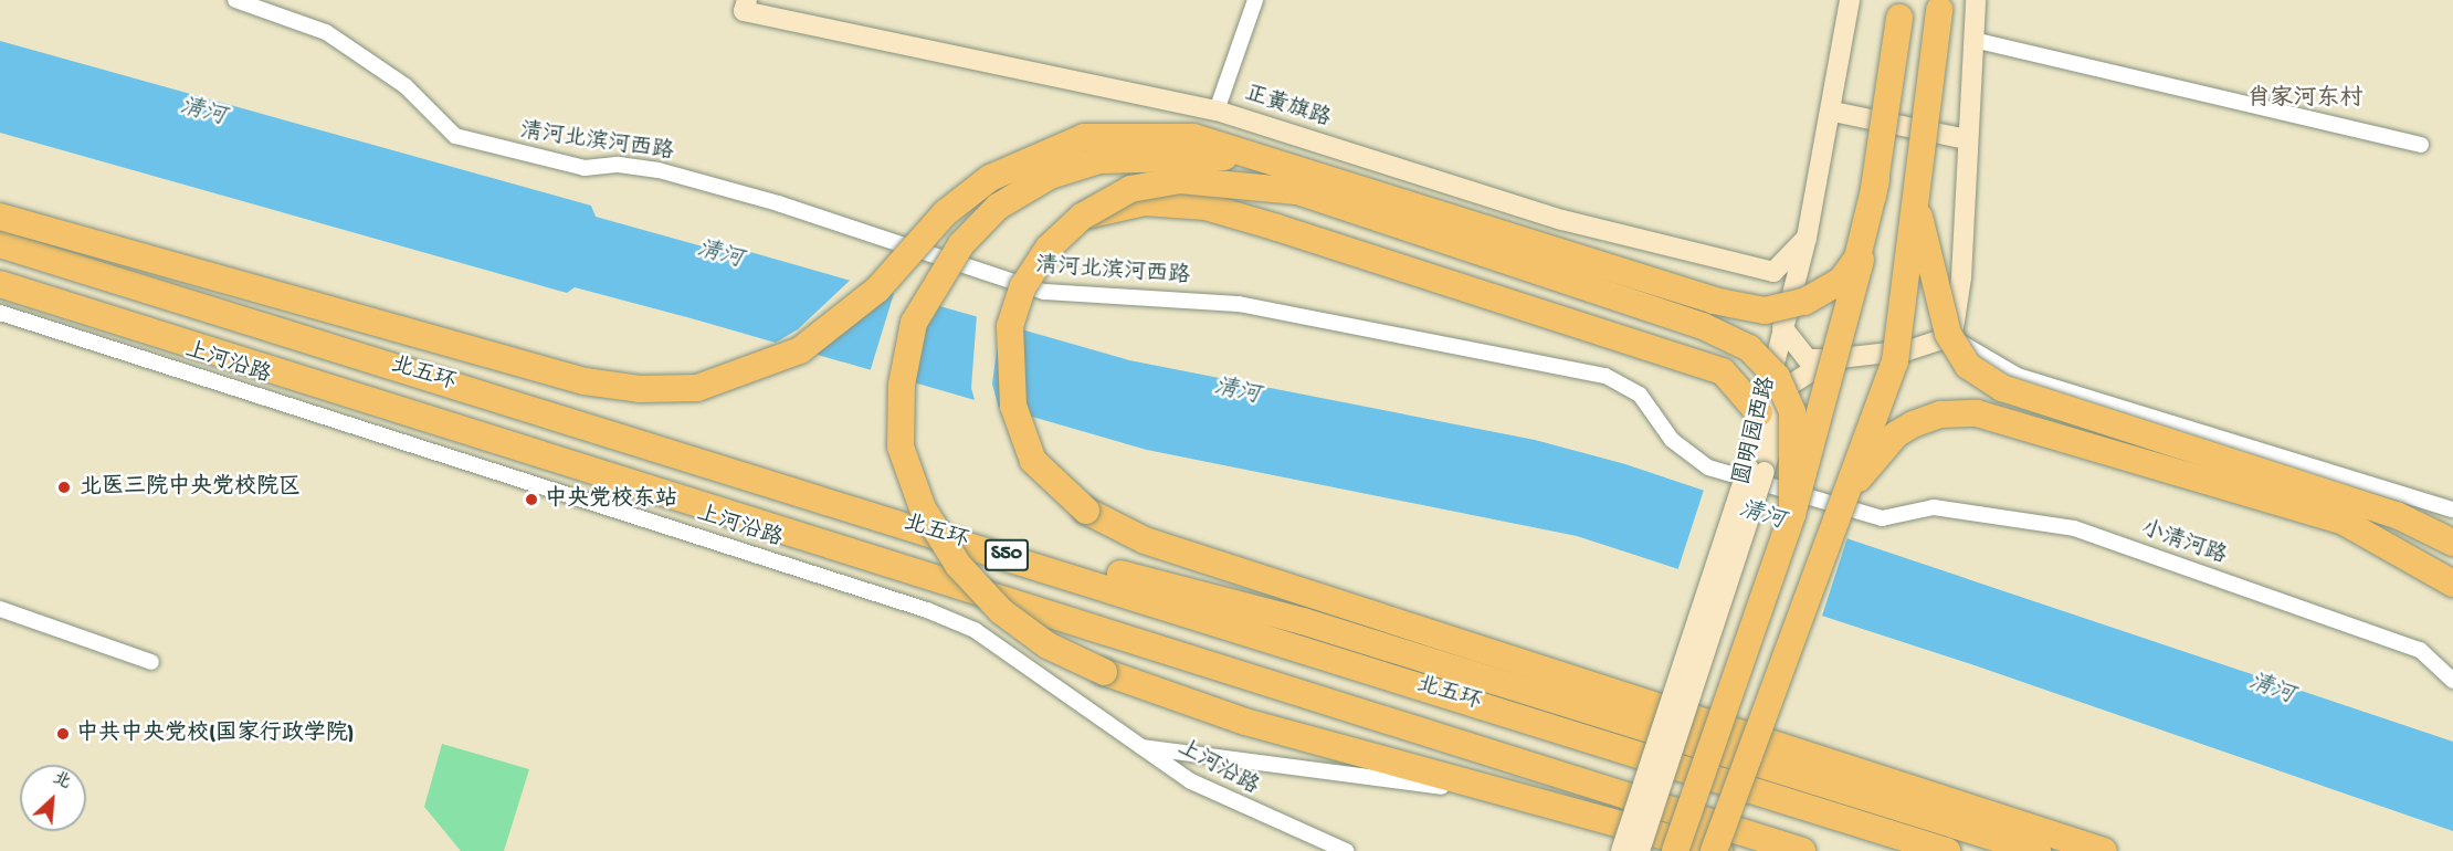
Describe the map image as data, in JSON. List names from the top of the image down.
{
  "streets": {
    "highway": ["北五环", "S50"],
    "street": [
      "正黄旗路",
      "清河北滨河西路",
      "上河沿路",
      "圆明园西路",
      "小清河路"
    ]
  },
  "crossings": [
    ["正黄旗路", "圆明园西路"],
    ["清河北滨河西路", "小清河路"]
  ],
  "districts": ["肖家河东村"],
  "water": ["清河"],
  "places": ["北医三院中央党校院区", "中央党校东站", "中共中央党校(国家行政学院)"],
  "north": "top right"
}
